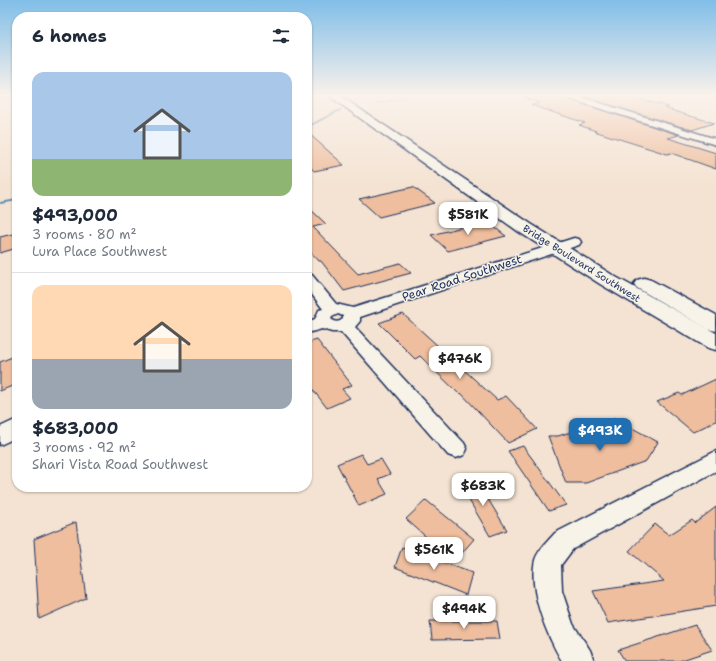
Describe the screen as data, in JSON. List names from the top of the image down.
{
  "streets": {
    "main road": ["Bridge Boulevard Southwest"],
    "street": ["Pear Road Southwest"]
  },
  "crossings": [
    ["Bridge Boulevard Southwest", "Pear Road Southwest"]
  ],
  "page": {
    "heading": "6 homes",
    "list": [
      {
        "name": "$493,000",
        "note": "3 rooms · 80 m² · Lura Place Southwest"
      },
      {
        "name": "$683,000",
        "note": "3 rooms · 92 m² · Shari Vista Road Southwest"
      }
    ],
    "price": [
      "$581K",
      "$476K",
      "$493K",
      "$683K",
      "$561K",
      "$494K"
    ]
  }
}
